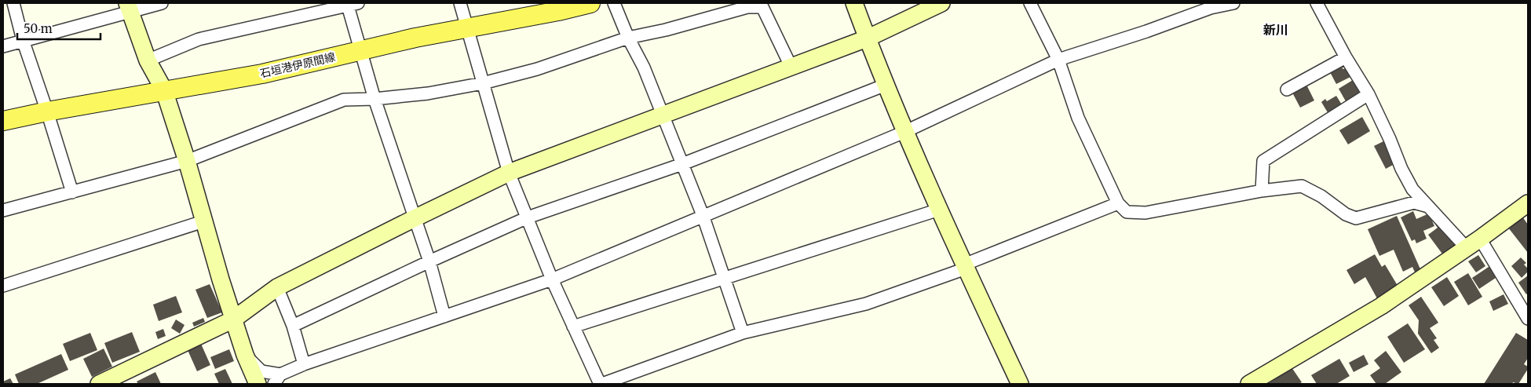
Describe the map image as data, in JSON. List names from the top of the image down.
{
  "streets": {
    "main road": ["石垣港伊原間線"]
  },
  "districts": ["新川"],
  "scale_bar": "50 m"
}
